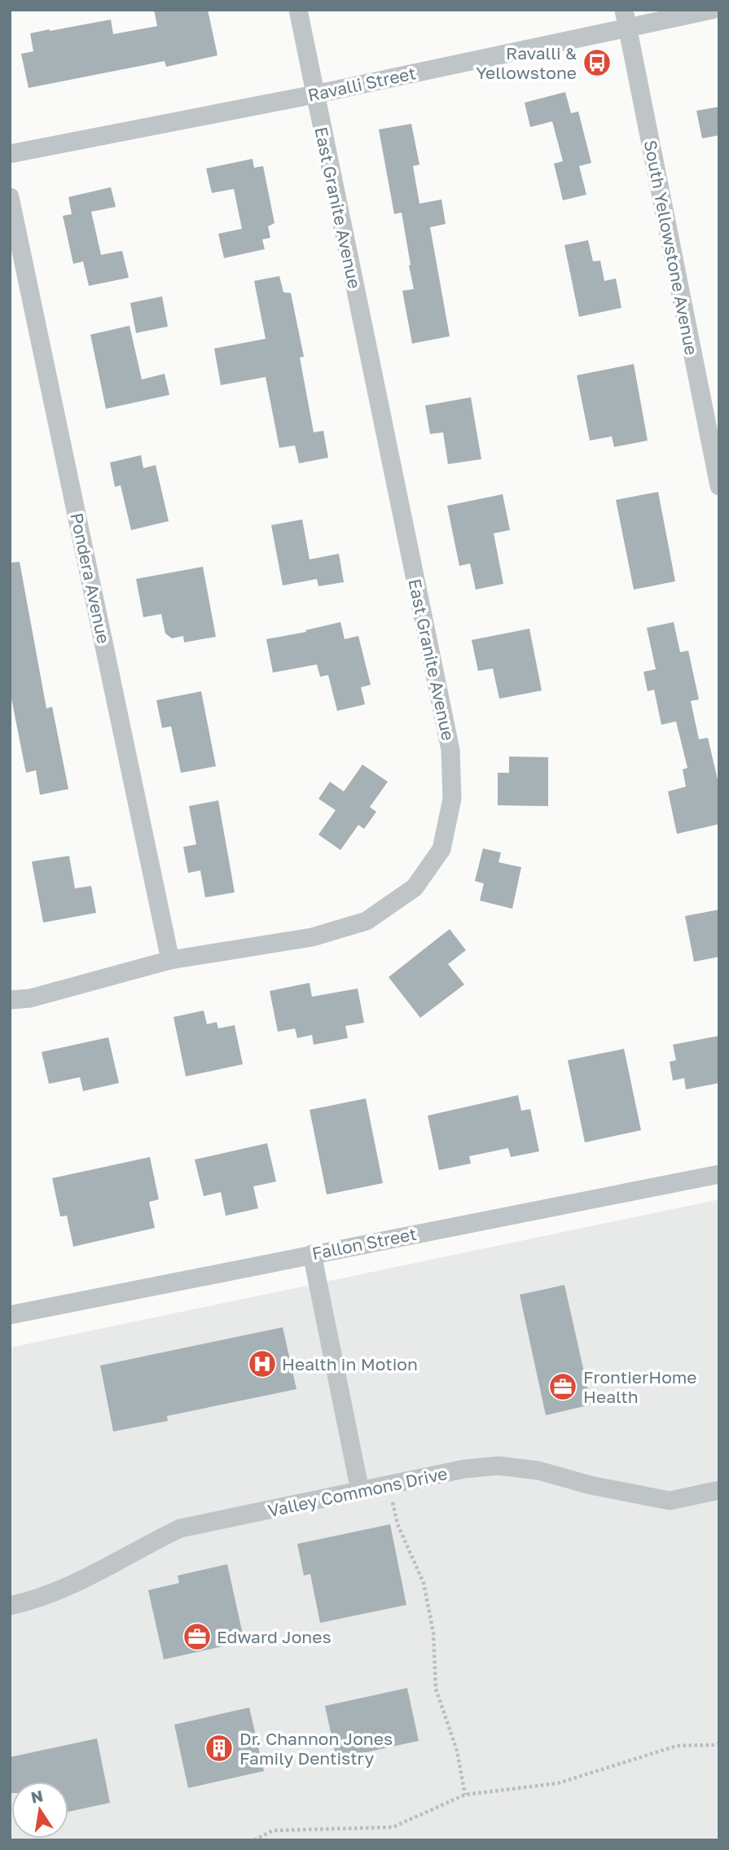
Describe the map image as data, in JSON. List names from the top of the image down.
{
  "streets": {
    "street": [
      "Ravalli Street",
      "East Granite Avenue",
      "South Yellowstone Avenue",
      "Pondera Avenue",
      "Fallon Street",
      "Valley Commons Drive"
    ]
  },
  "crossings": [
    ["Ravalli Street", "East Granite Avenue"],
    ["Ravalli Street", "South Yellowstone Avenue"],
    ["East Granite Avenue", "Pondera Avenue"]
  ],
  "places": {
    "bus stop": ["Ravalli & Yellowstone"],
    "hospital": ["Health in Motion"],
    "office": ["FrontierHome Health", "Edward Jones"],
    "building": ["Dr. Channon Jones Family Dentistry"]
  },
  "north": "top"
}
